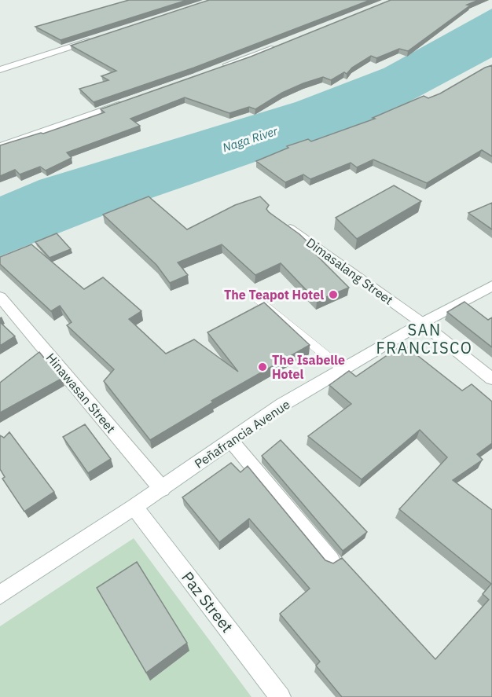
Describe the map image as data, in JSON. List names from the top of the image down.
{
  "streets": {
    "street": [
      "Dimasalang Street",
      "Hinawasan Street",
      "Peñafrancia Avenue",
      "Paz Street"
    ]
  },
  "crossings": [
    ["Dimasalang Street", "Peñafrancia Avenue"],
    ["Hinawasan Street", "Peñafrancia Avenue"],
    ["Peñafrancia Avenue", "Paz Street"]
  ],
  "districts": ["SAN FRANCISCO"],
  "water": ["Naga River"],
  "places": ["The Teapot Hotel", "The Isabelle Hotel"]
}
